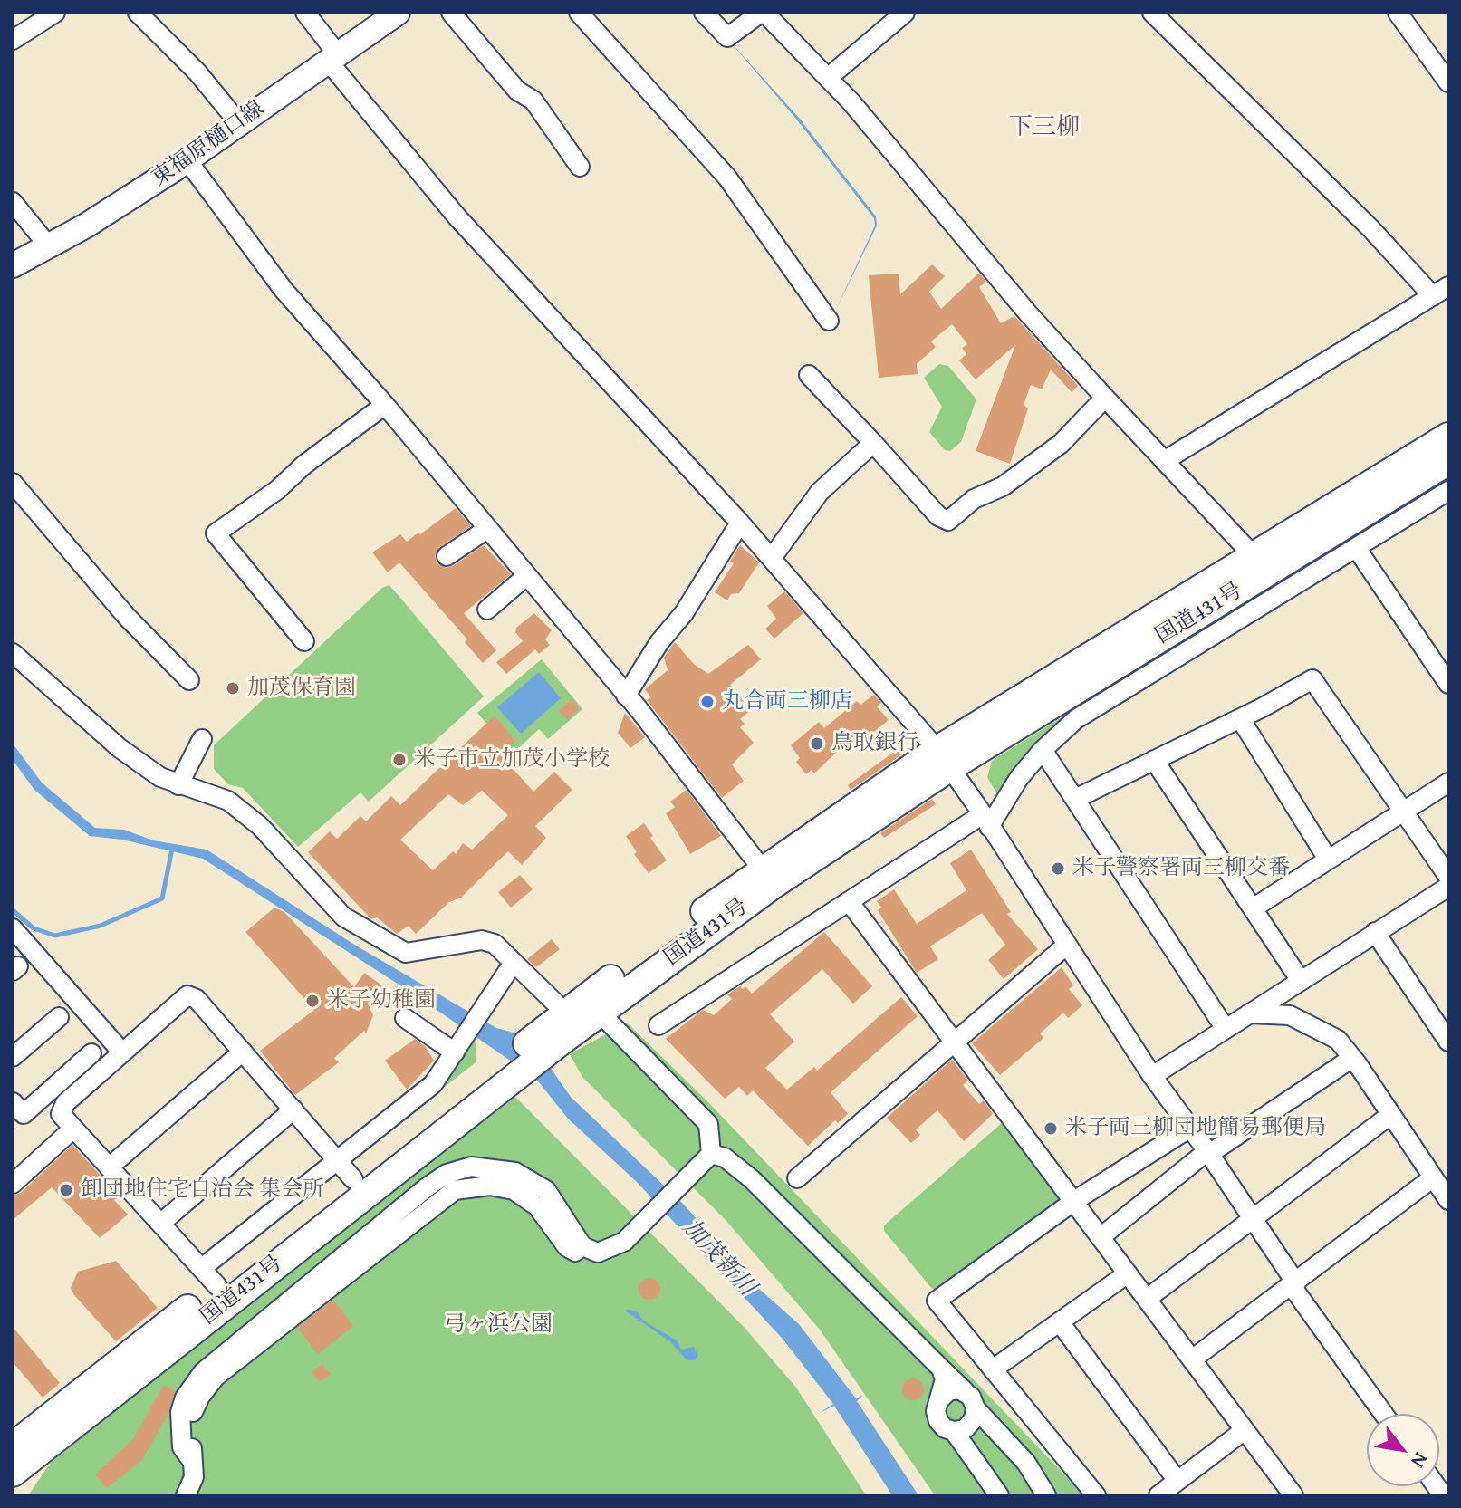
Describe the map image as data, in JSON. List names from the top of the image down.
{
  "streets": {
    "highway": ["国道431号"],
    "main road": ["東福原樋口線"]
  },
  "districts": ["下三柳"],
  "water": ["加茂新川"],
  "parks": ["弓ヶ浜公園"],
  "places": [
    "加茂保育園",
    "丸合両三柳店",
    "鳥取銀行",
    "米子市立加茂小学校",
    "米子警察署両三柳交番",
    "米子幼稚園",
    "米子両三柳団地簡易郵便局",
    "卸団地住宅自治会 集会所"
  ],
  "north": "bottom right"
}
